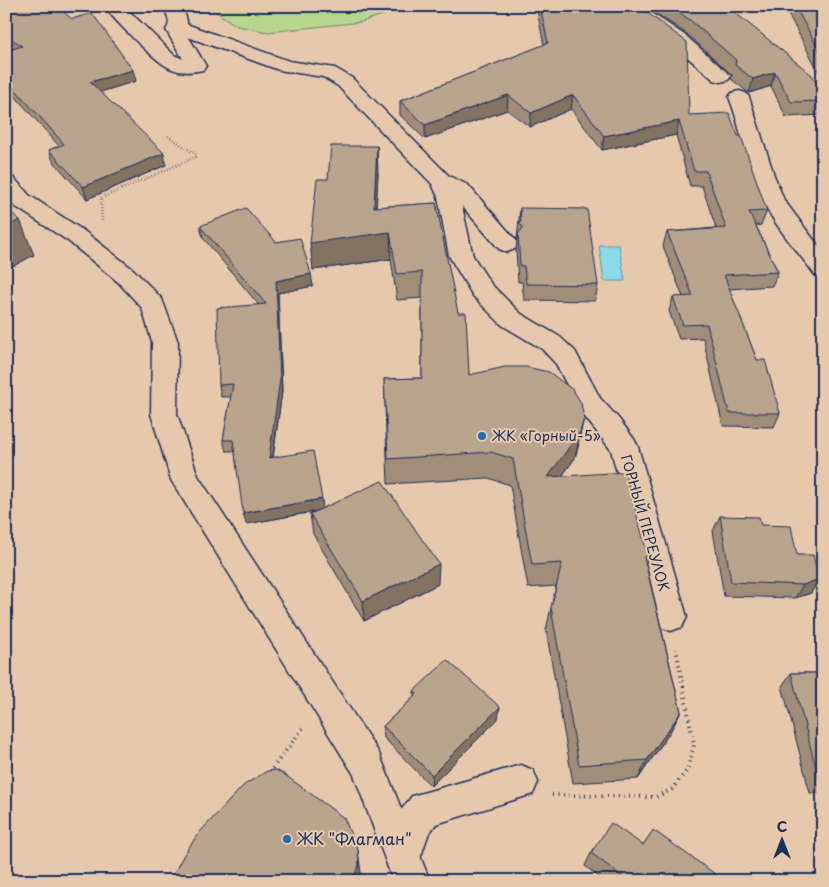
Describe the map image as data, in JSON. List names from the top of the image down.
{
  "streets": {
    "street": ["ГОРНЫЙ ПЕРЕУЛОК"]
  },
  "places": ["ЖК «Горный-5»", "ЖК \"Флагман\""],
  "north": "top"
}
